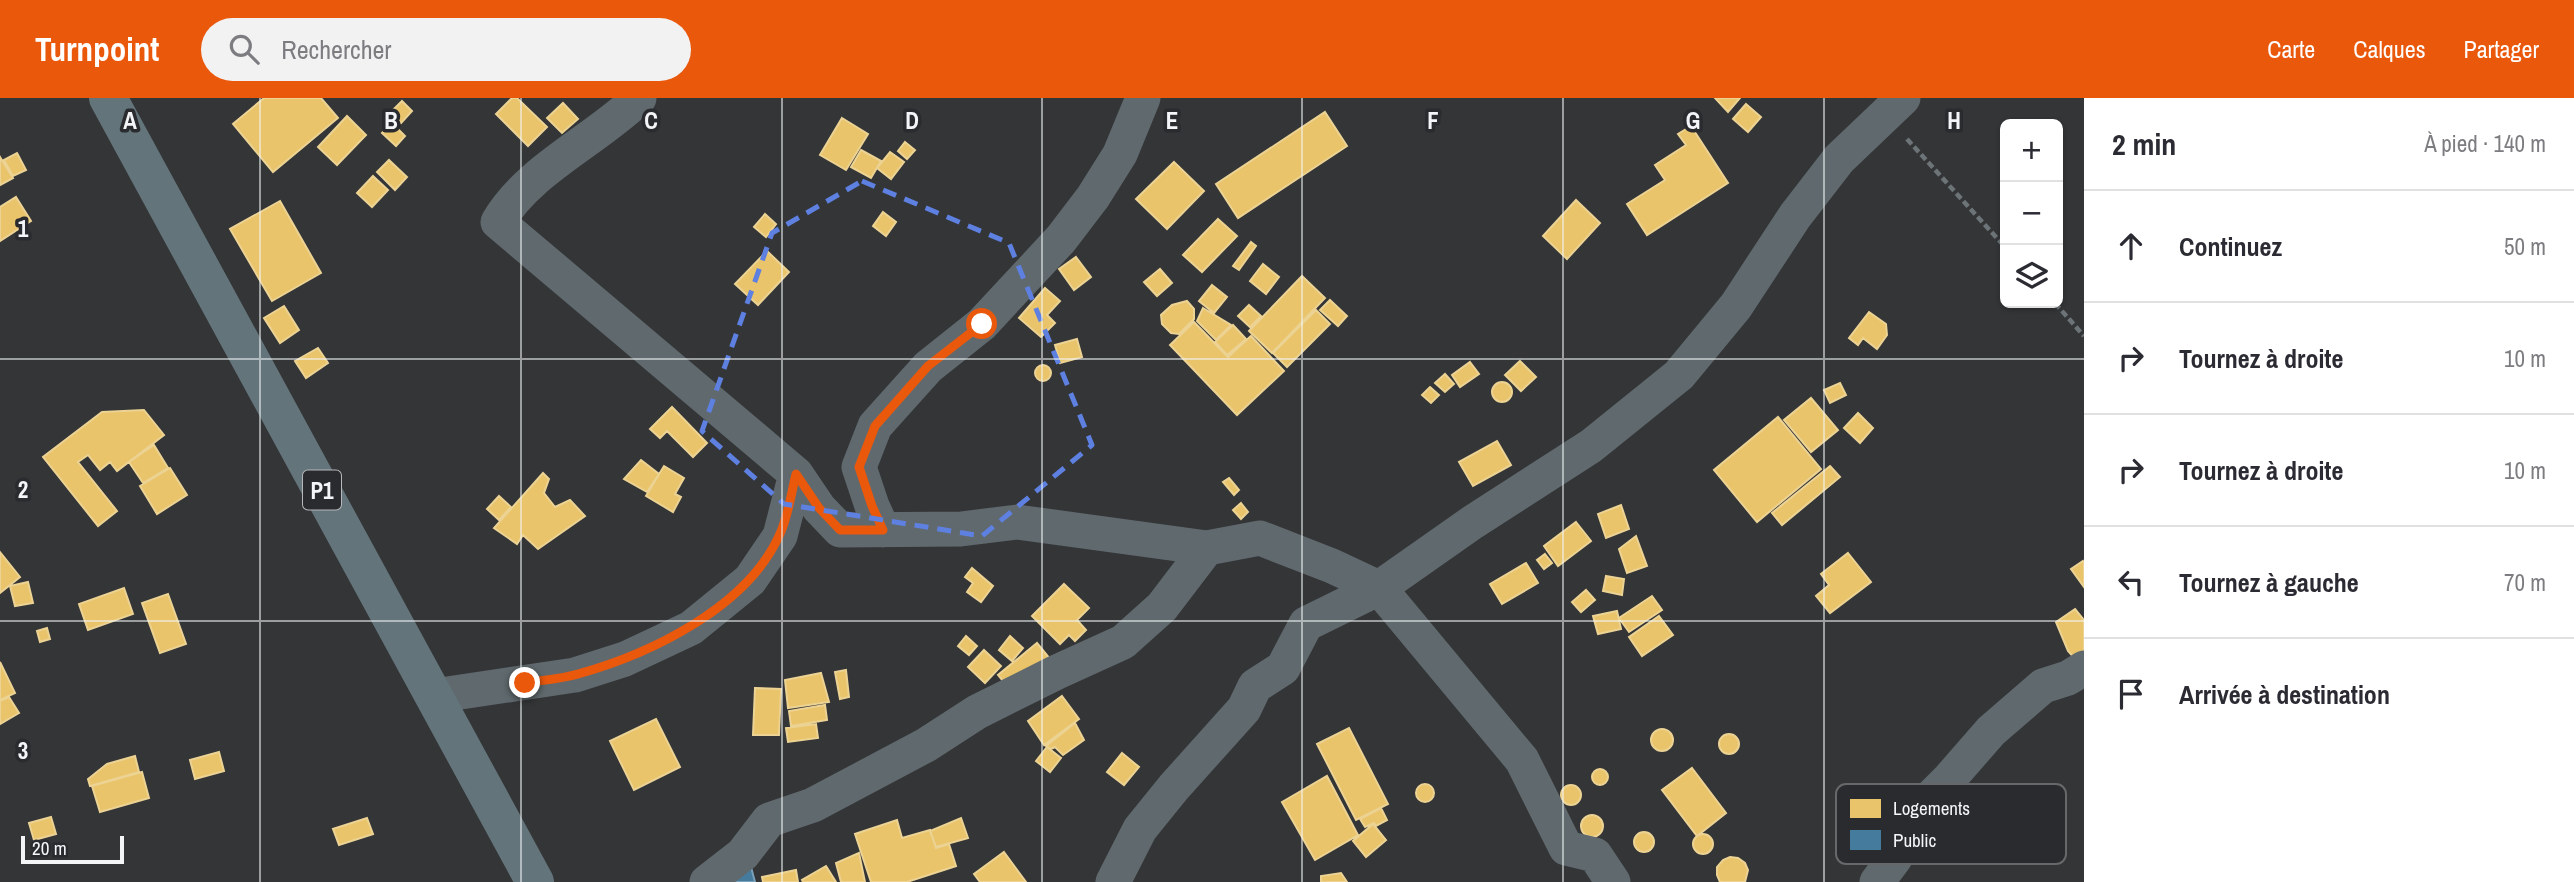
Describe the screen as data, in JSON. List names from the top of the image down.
{
  "streets": {
    "main road": ["P1"]
  },
  "legend": ["Logements", "Public"],
  "scale_bar": "20 m",
  "page": {
    "header": "Turnpoint",
    "search": "Rechercher",
    "nav": ["Carte", "Calques", "Partager"],
    "heading": ["2 min", "À pied · 140 m"],
    "map_buttons": ["+", "−"],
    "list": [
      ["Continuez", "50 m"],
      ["Tournez à droite", "10 m"],
      ["Tournez à droite", "10 m"],
      ["Tournez à gauche", "70 m"],
      "Arrivée à destination"
    ],
    "scale": "20 m"
  },
  "grid": {
    "columns": [
      "A",
      "B",
      "C",
      "D",
      "E",
      "F",
      "G",
      "H"
    ],
    "rows": ["1", "2", "3"]
  }
}
